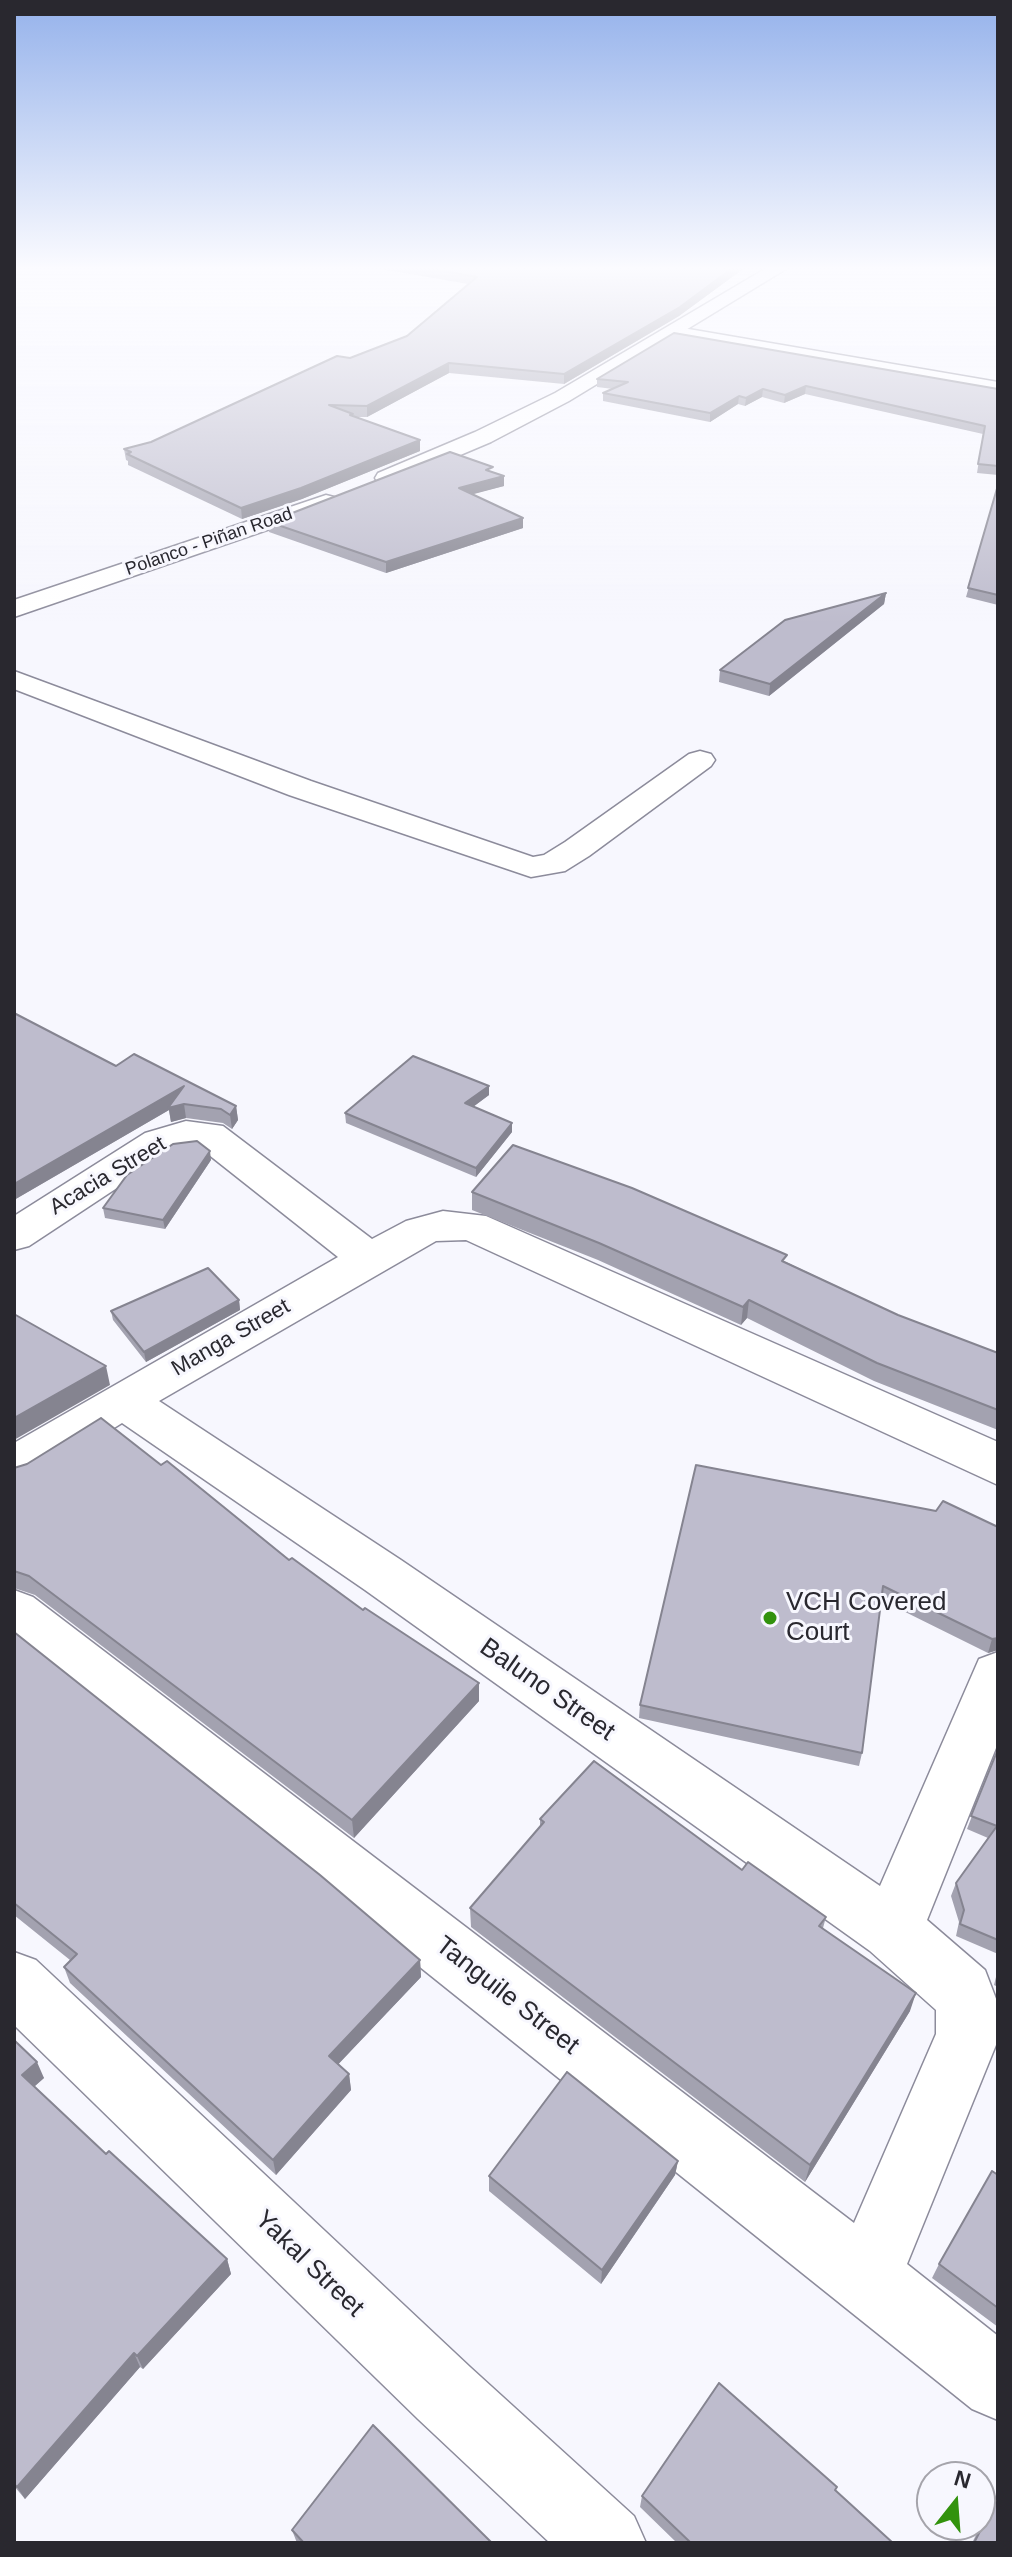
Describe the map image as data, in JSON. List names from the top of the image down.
{
  "streets": {
    "street": [
      "Polanco - Piñan Road",
      "Acacia Street",
      "Manga Street",
      "Baluno Street",
      "Tanguile Street",
      "Yakal Street"
    ]
  },
  "crossings": [
    ["Acacia Street", "Manga Street"],
    ["Manga Street", "Baluno Street"],
    ["Baluno Street", "Tanguile Street"]
  ],
  "places": ["VCH Covered Court"],
  "north": "top"
}
